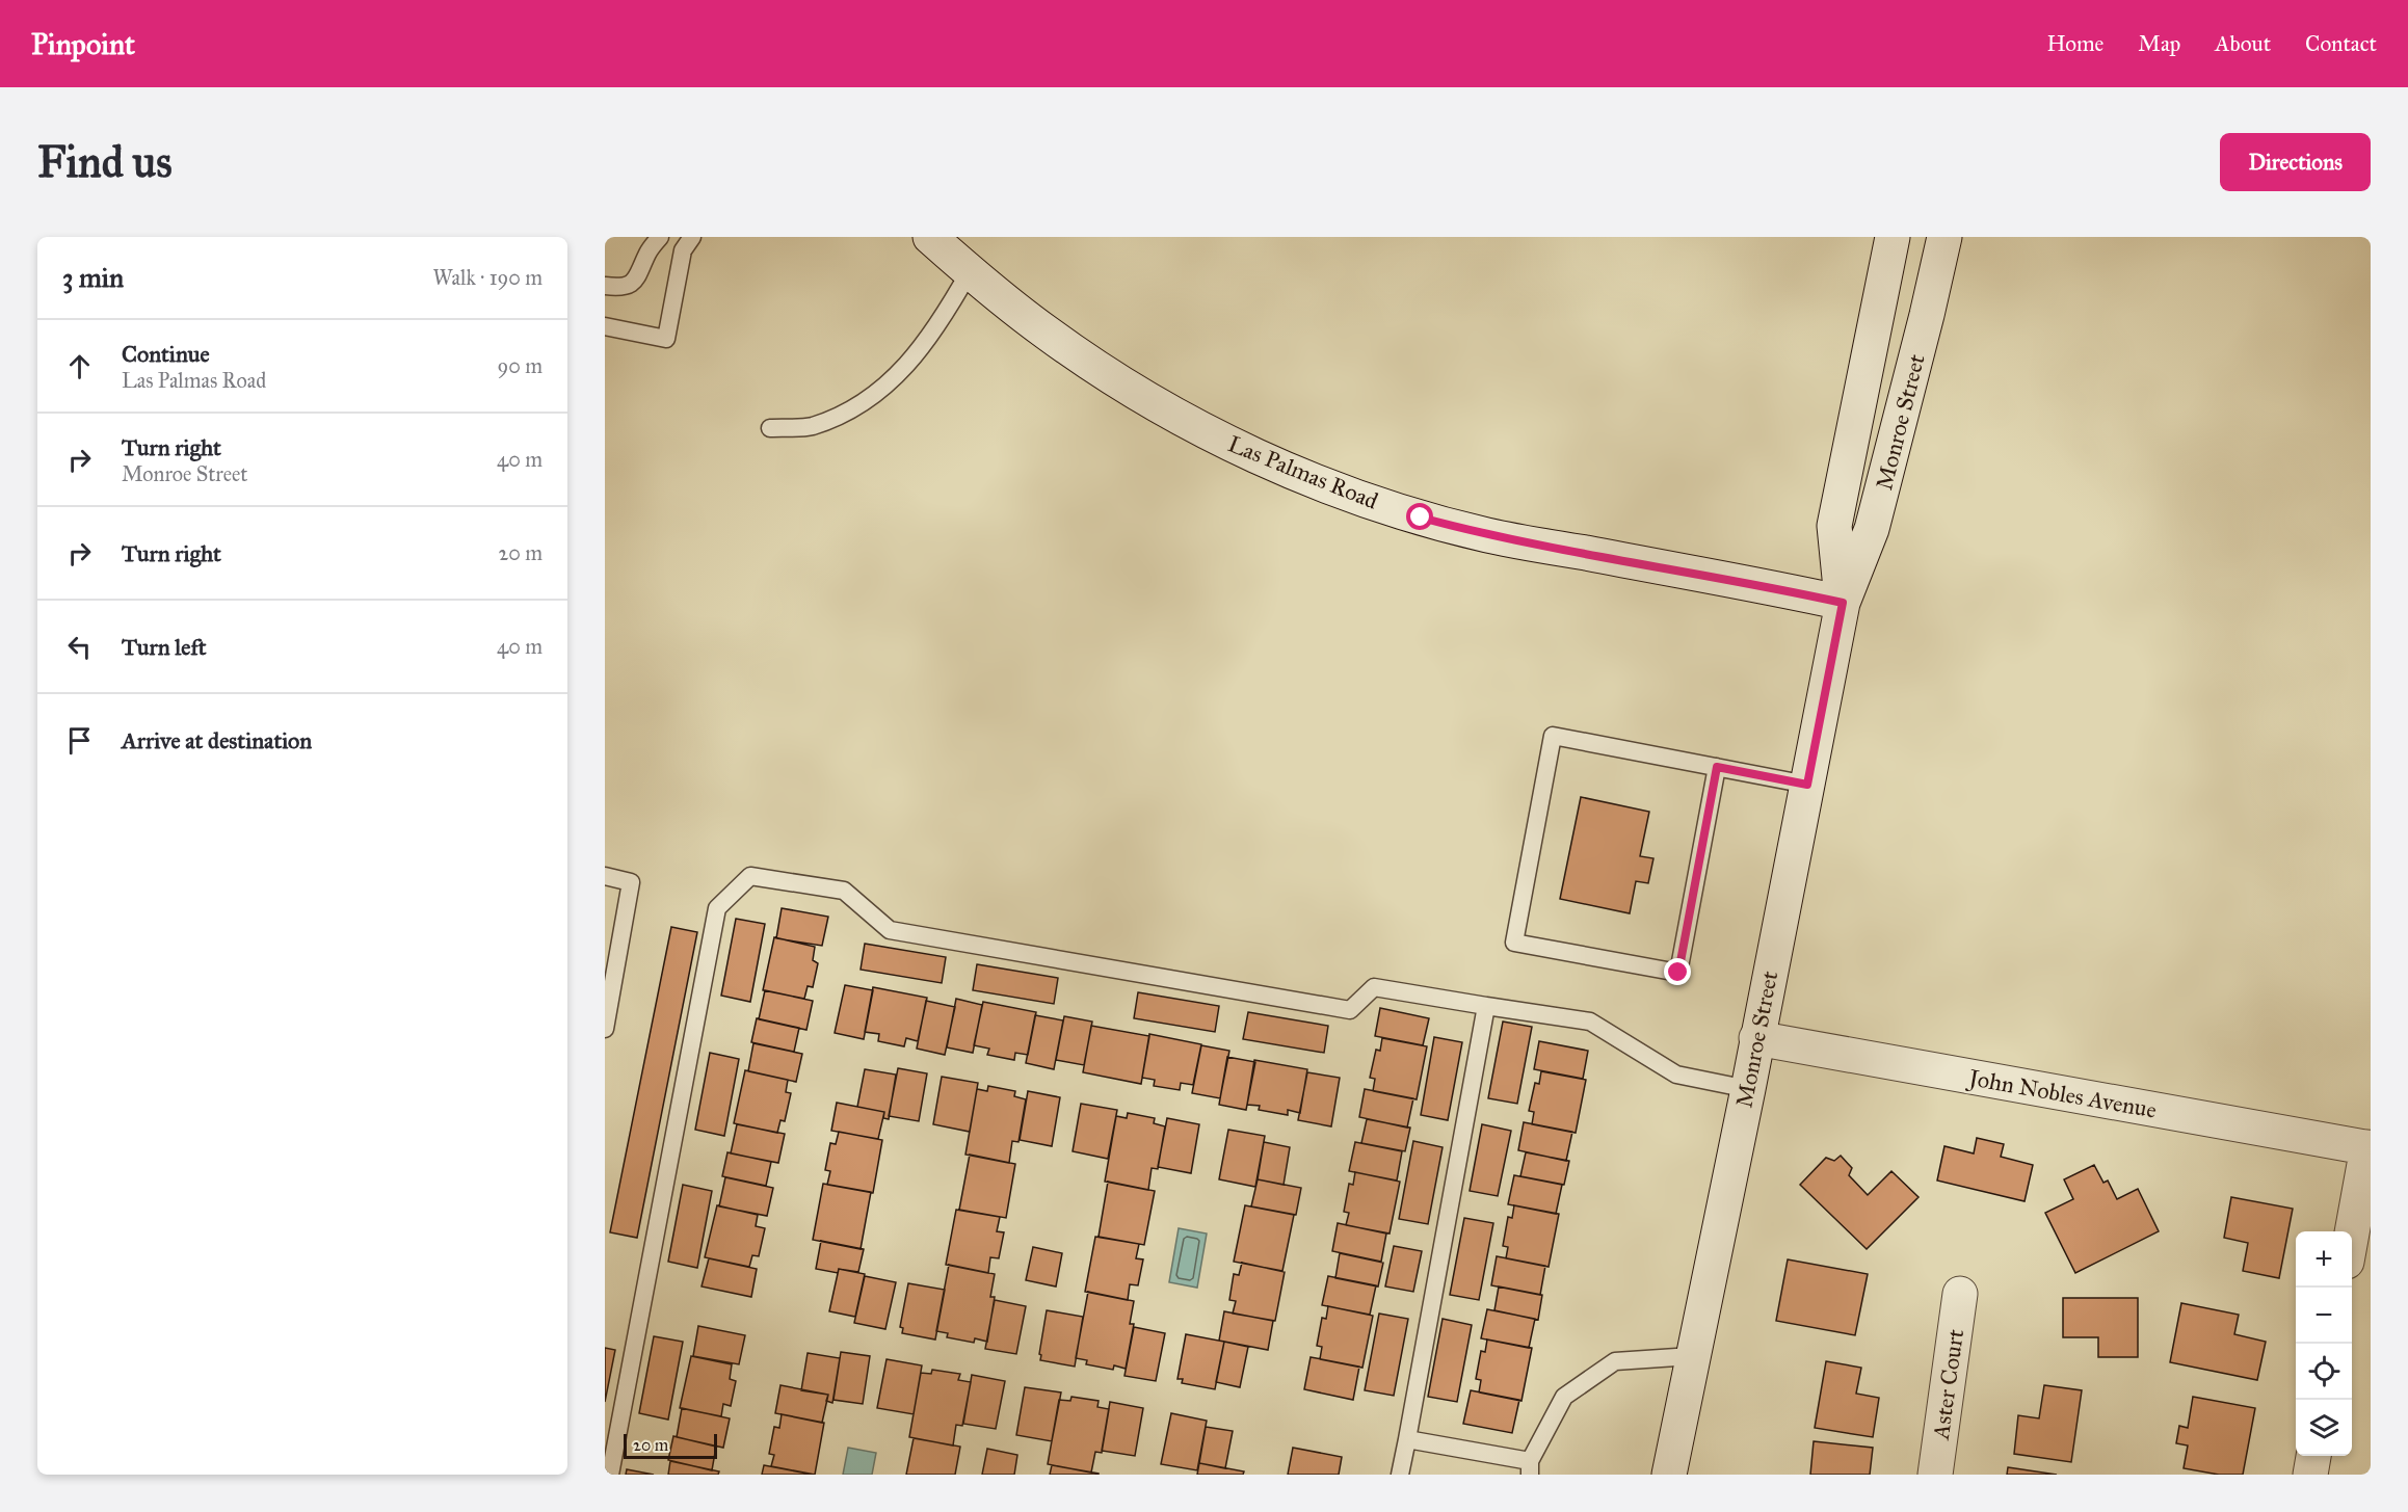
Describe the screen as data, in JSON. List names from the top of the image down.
{
  "streets": {
    "main road": [
      "Monroe Street",
      "Las Palmas Road",
      "John Nobles Avenue",
      "Aster Court"
    ]
  },
  "crossings": [
    ["Monroe Street", "Las Palmas Road"],
    ["Monroe Street", "John Nobles Avenue"]
  ],
  "scale_bar": "20 m",
  "page": {
    "header": "Pinpoint",
    "nav": [
      "Home",
      "Map",
      "About",
      "Contact"
    ],
    "buttons": "Directions",
    "title": "Find us",
    "heading": ["3 min", "Walk · 190 m"],
    "list": [
      ["Continue", "Las Palmas Road", "90 m"],
      ["Turn right", "Monroe Street", "40 m"],
      ["Turn right", "20 m"],
      ["Turn left", "40 m"],
      "Arrive at destination"
    ],
    "map_buttons": ["+", "−"],
    "scale": "20 m"
  }
}
